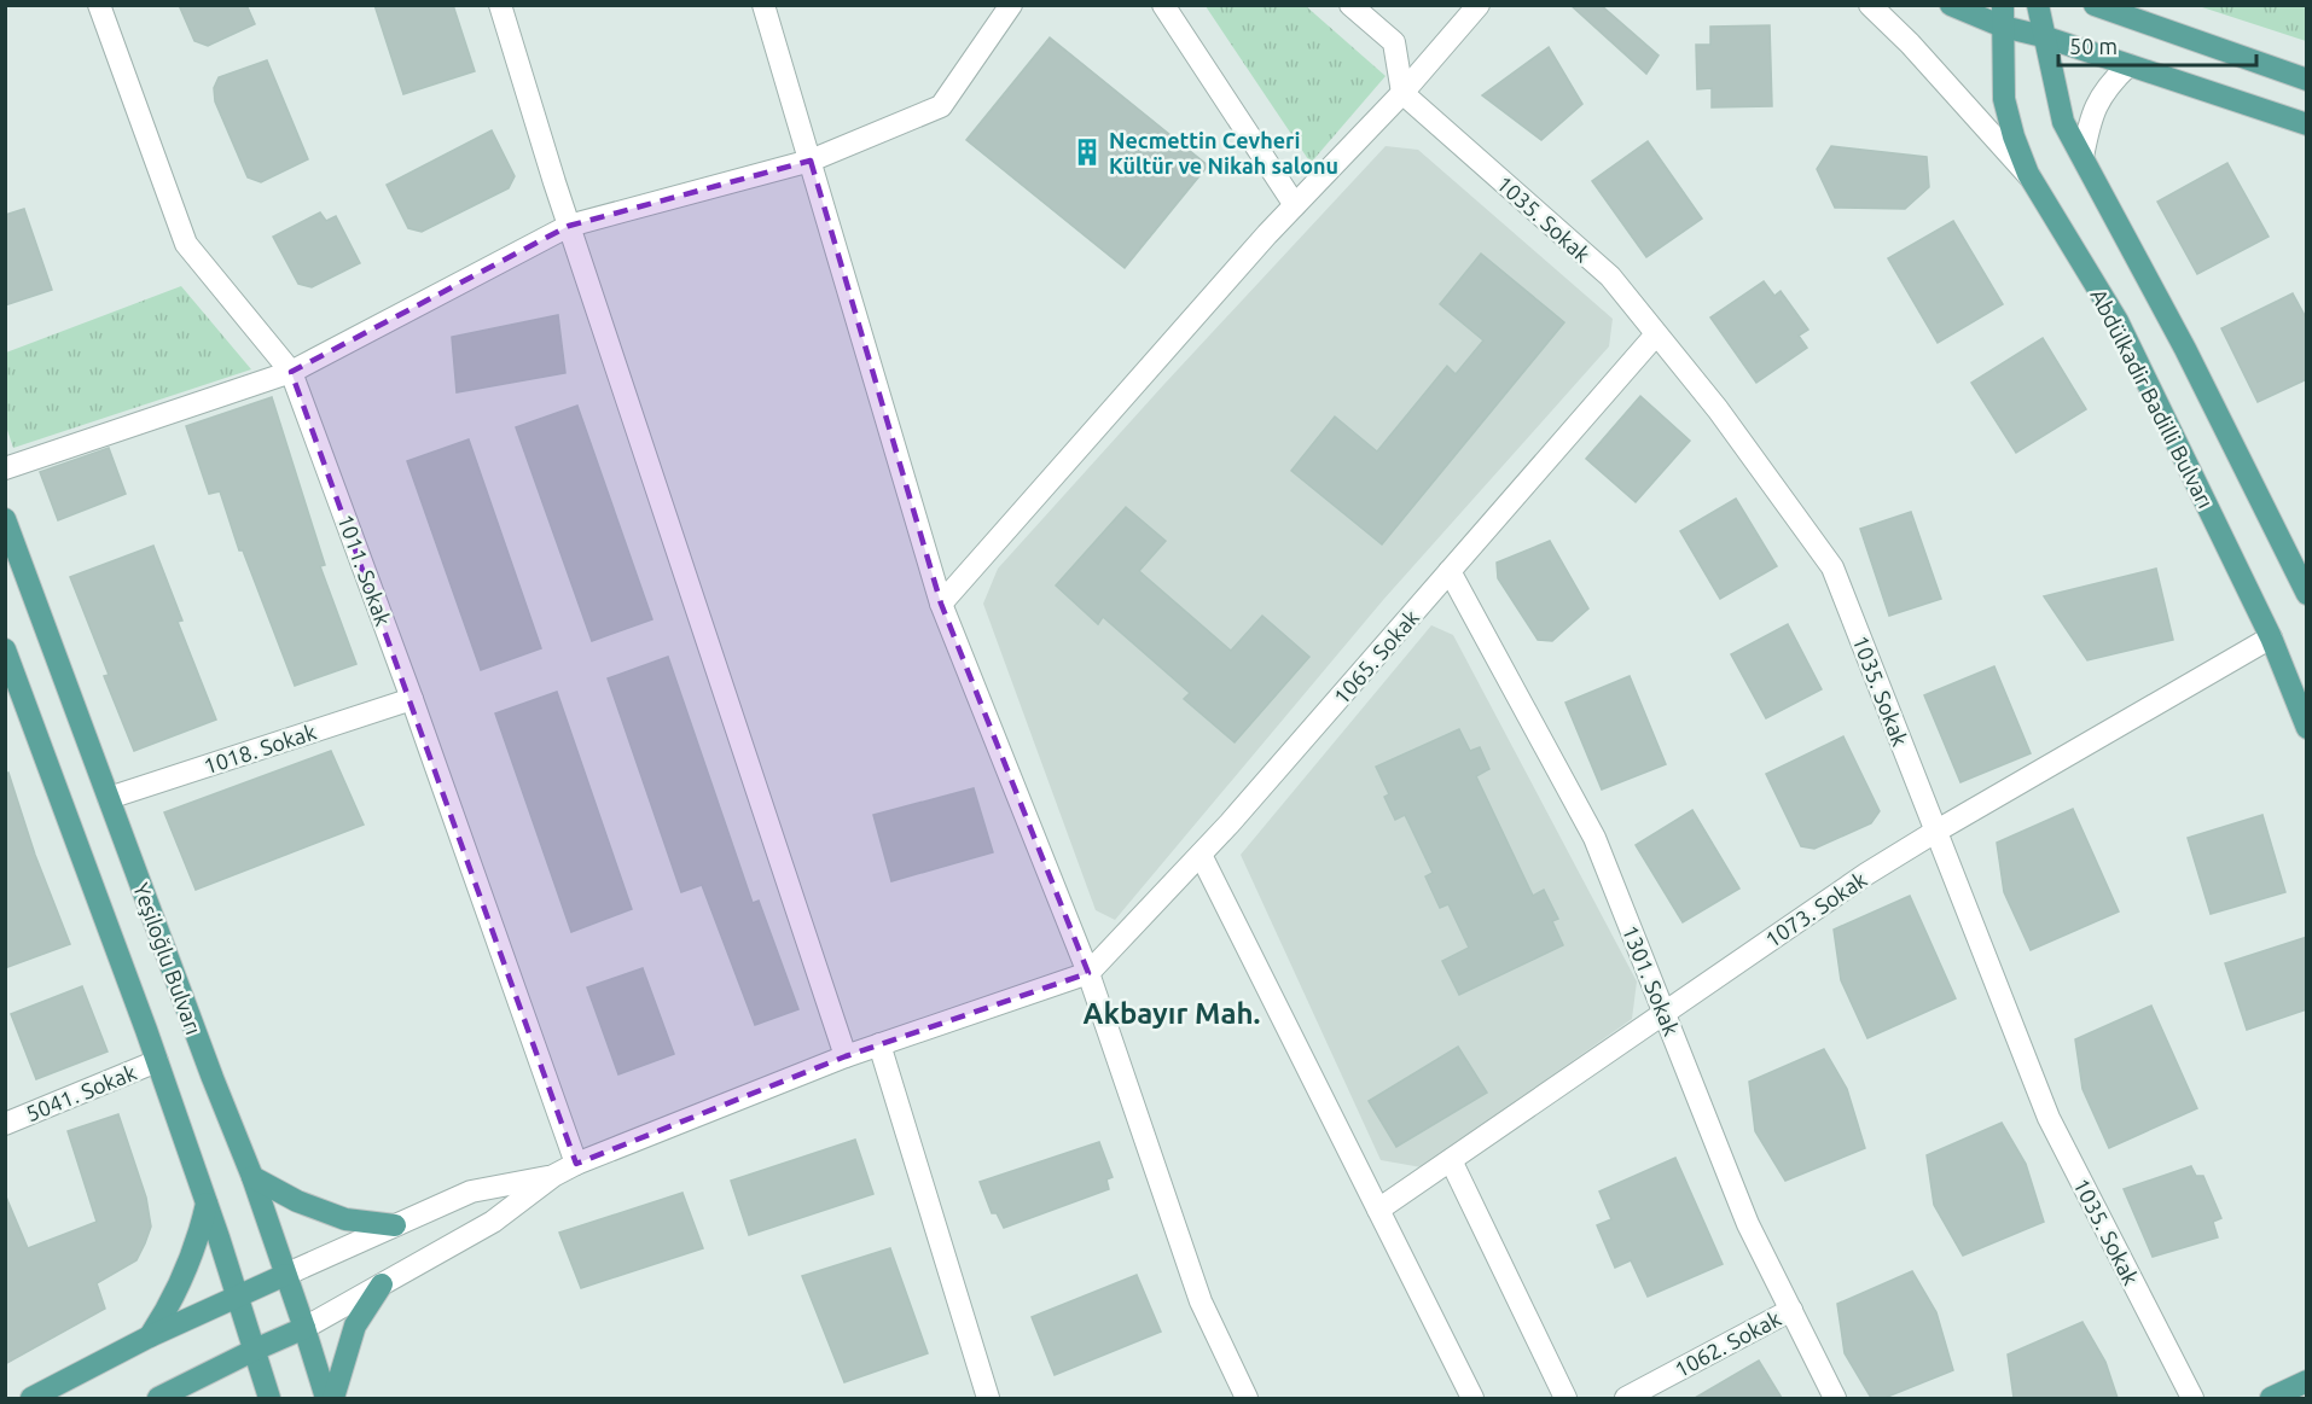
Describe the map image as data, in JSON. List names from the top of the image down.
{
  "streets": {
    "main road": ["Abdülkadir Badilli Bulvarı", "Yeşiloğlu Bulvarı"],
    "street": [
      "1035. Sokak",
      "1011. Sokak",
      "1065. Sokak",
      "1018. Sokak",
      "1073. Sokak",
      "1301. Sokak",
      "5041. Sokak",
      "1062. Sokak"
    ]
  },
  "crossings": [
    ["1035. Sokak", "1065. Sokak"],
    ["1035. Sokak", "1073. Sokak"],
    ["Abdülkadir Badilli Bulvarı", "1073. Sokak"],
    ["1011. Sokak", "1018. Sokak"],
    ["1065. Sokak", "1301. Sokak"],
    ["1018. Sokak", "Yeşiloğlu Bulvarı"],
    ["1073. Sokak", "1301. Sokak"],
    ["Yeşiloğlu Bulvarı", "5041. Sokak"],
    ["1301. Sokak", "1062. Sokak"]
  ],
  "districts": ["Akbayır Mah."],
  "places": {
    "building": ["Necmettin Cevheri Kültür ve Nikah salonu"]
  },
  "scale_bar": "50 m"
}
